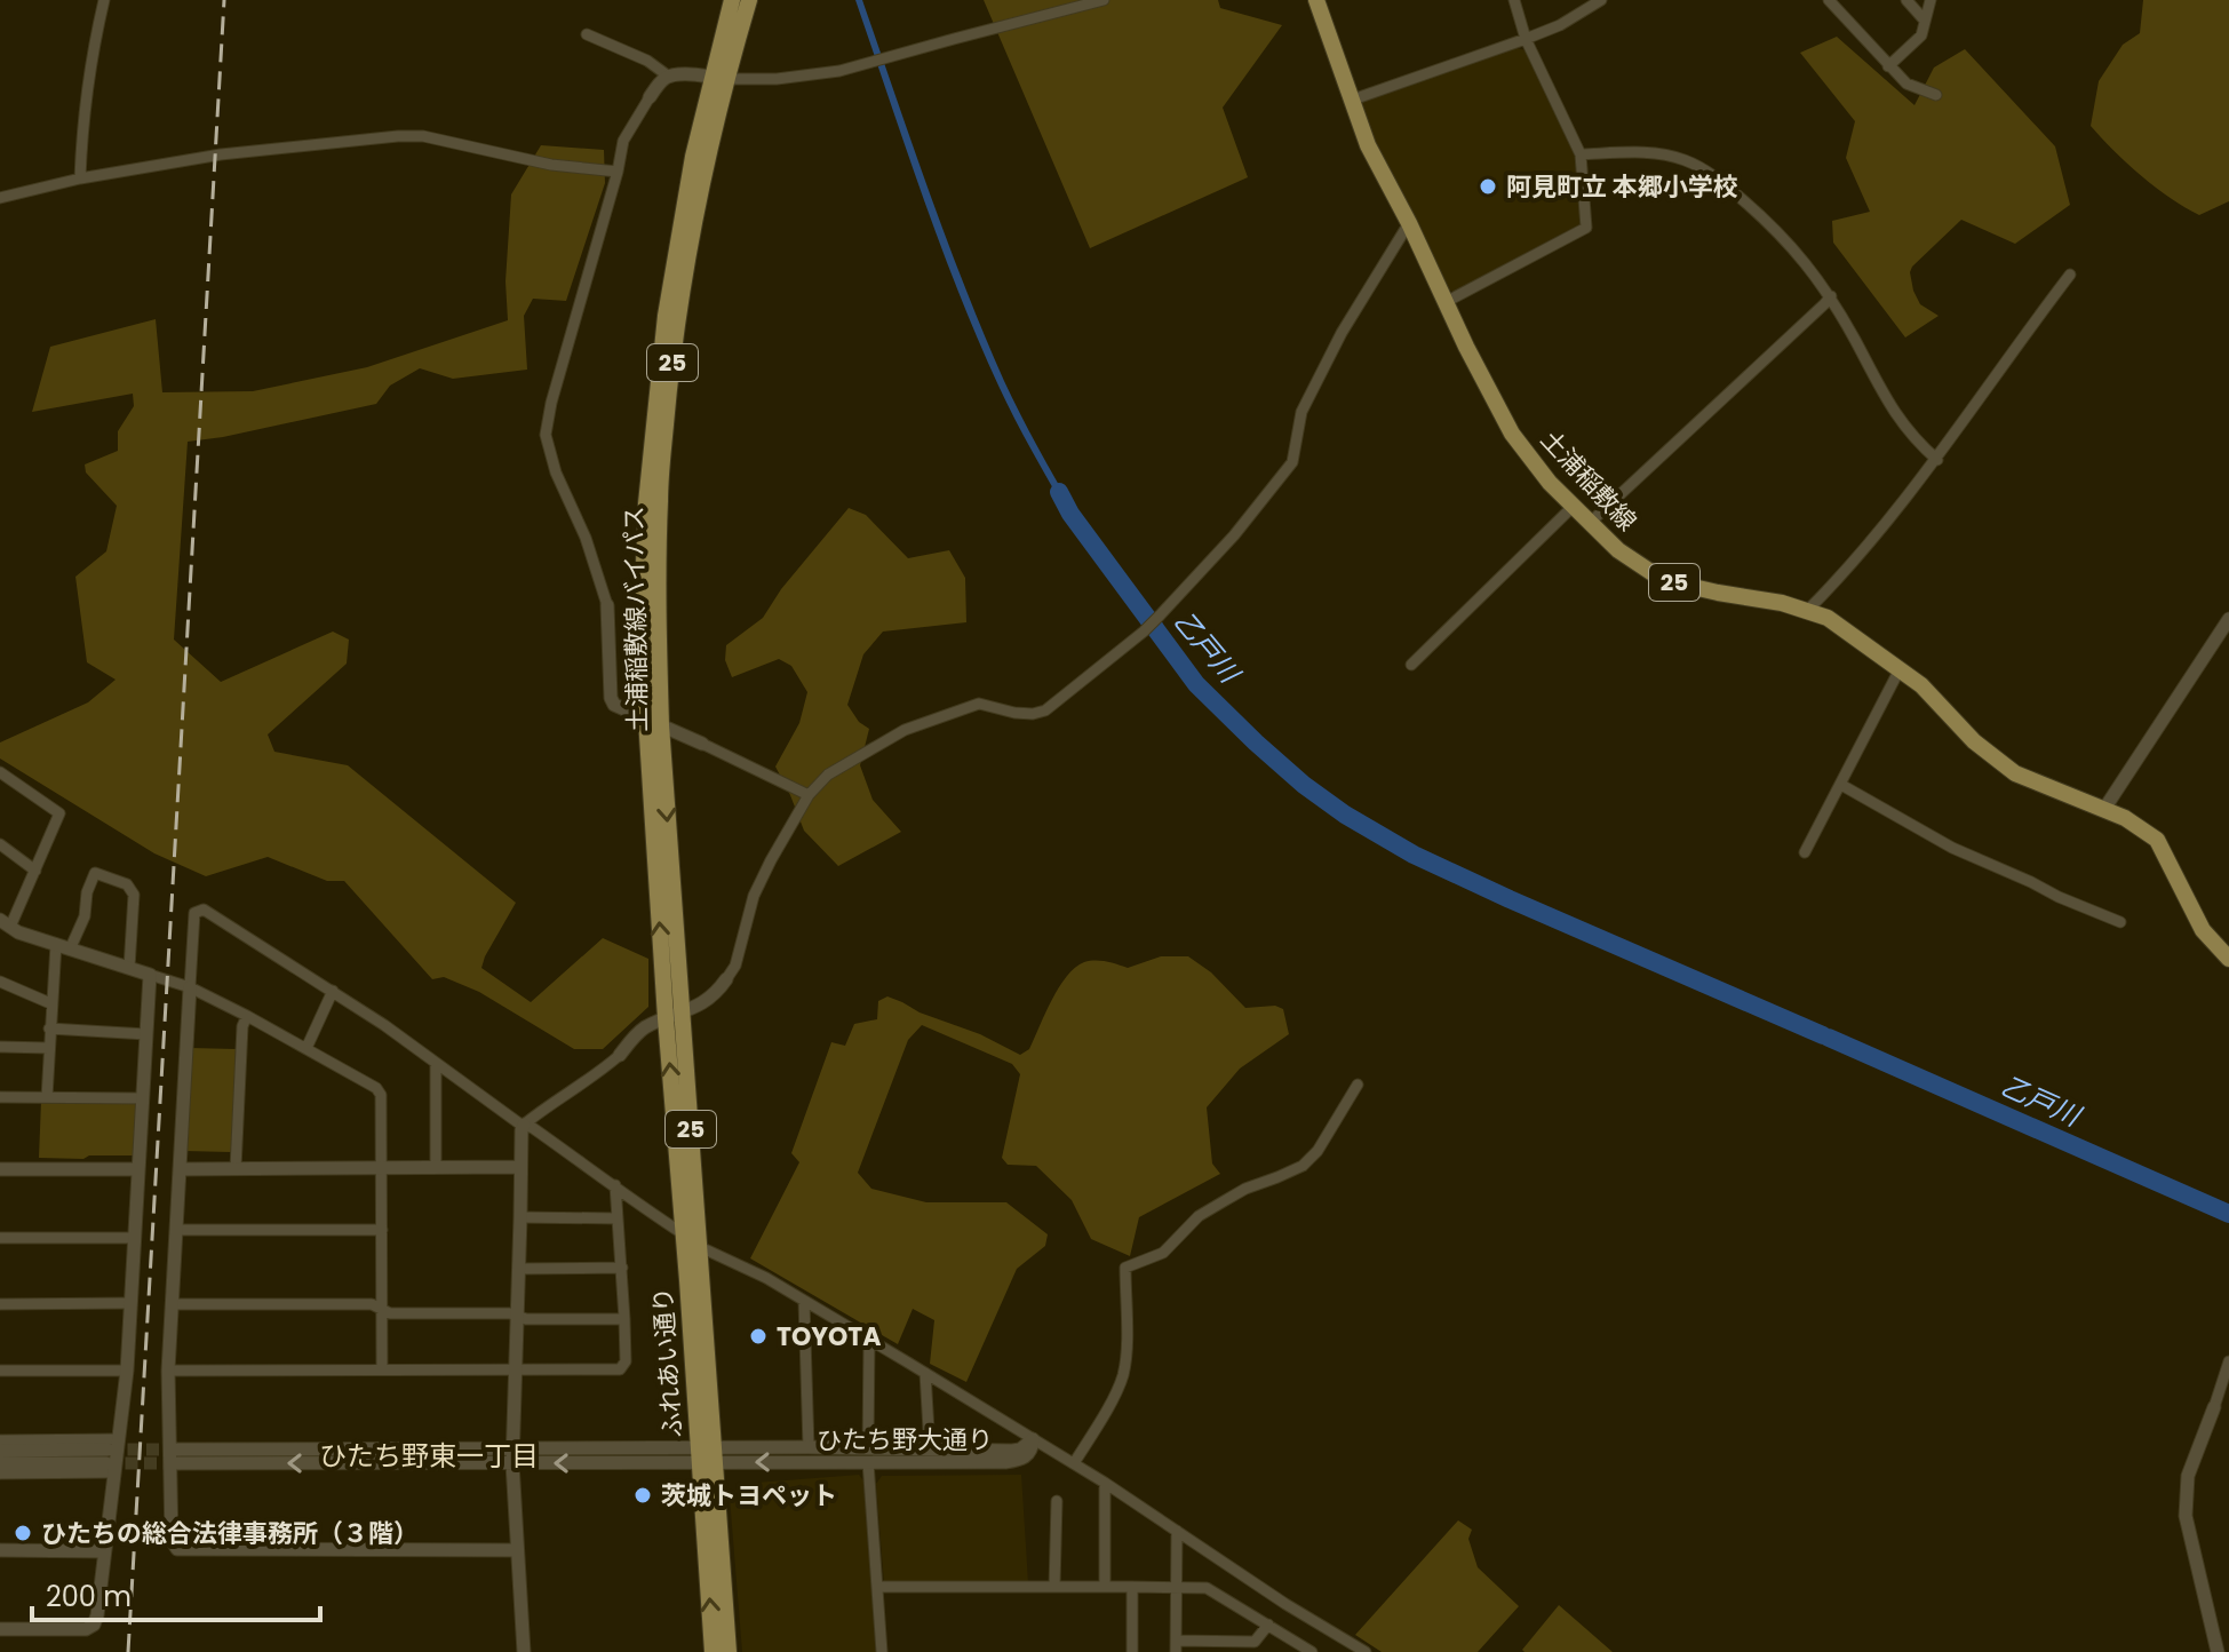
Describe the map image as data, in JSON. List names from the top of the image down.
{
  "streets": {
    "main road": [
      "25",
      "土浦稲敷線",
      "土浦稲敷線バイパス",
      "ふれあい通り"
    ],
    "street": ["ひたち野大通り"]
  },
  "crossings": [
    ["土浦稲敷線バイパス", "ふれあい通り"],
    ["ふれあい通り", "ひたち野大通り"]
  ],
  "districts": ["ひたち野東一丁目"],
  "water": ["乙戸川"],
  "places": [
    "阿見町立 本郷小学校",
    "TOYOTA",
    "茨城トヨペット",
    "ひたちの総合法律事務所（３階）"
  ],
  "scale_bar": "200 m"
}
